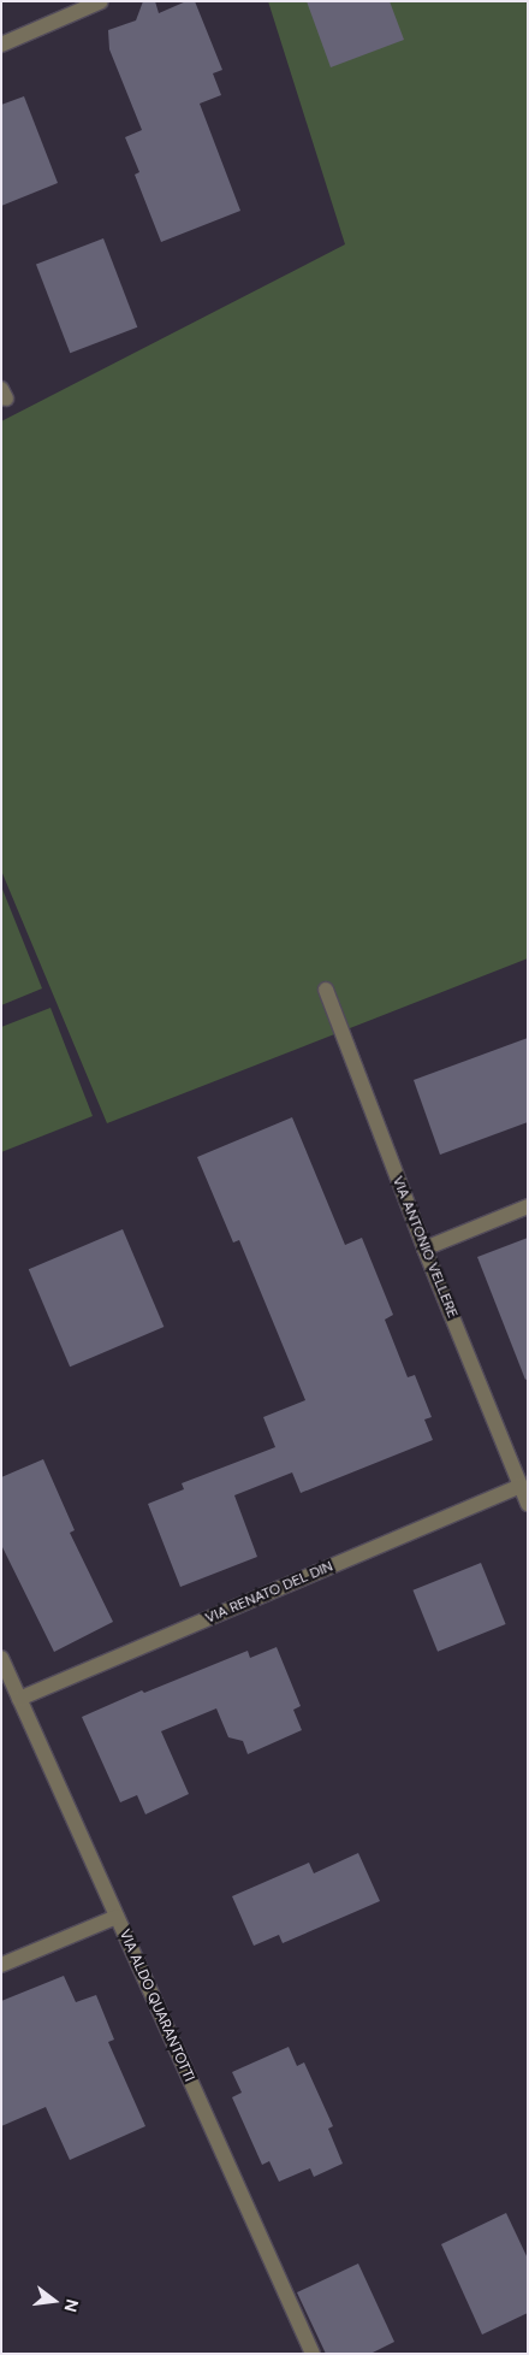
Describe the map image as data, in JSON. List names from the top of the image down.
{
  "streets": {
    "street": ["VIA ANTONIO VELLERE", "VIA RENATO DEL DIN", "VIA ALDO QUARANTOTTI"]
  },
  "crossings": [
    ["VIA ANTONIO VELLERE", "VIA RENATO DEL DIN"],
    ["VIA RENATO DEL DIN", "VIA ALDO QUARANTOTTI"]
  ],
  "north": "right"
}
